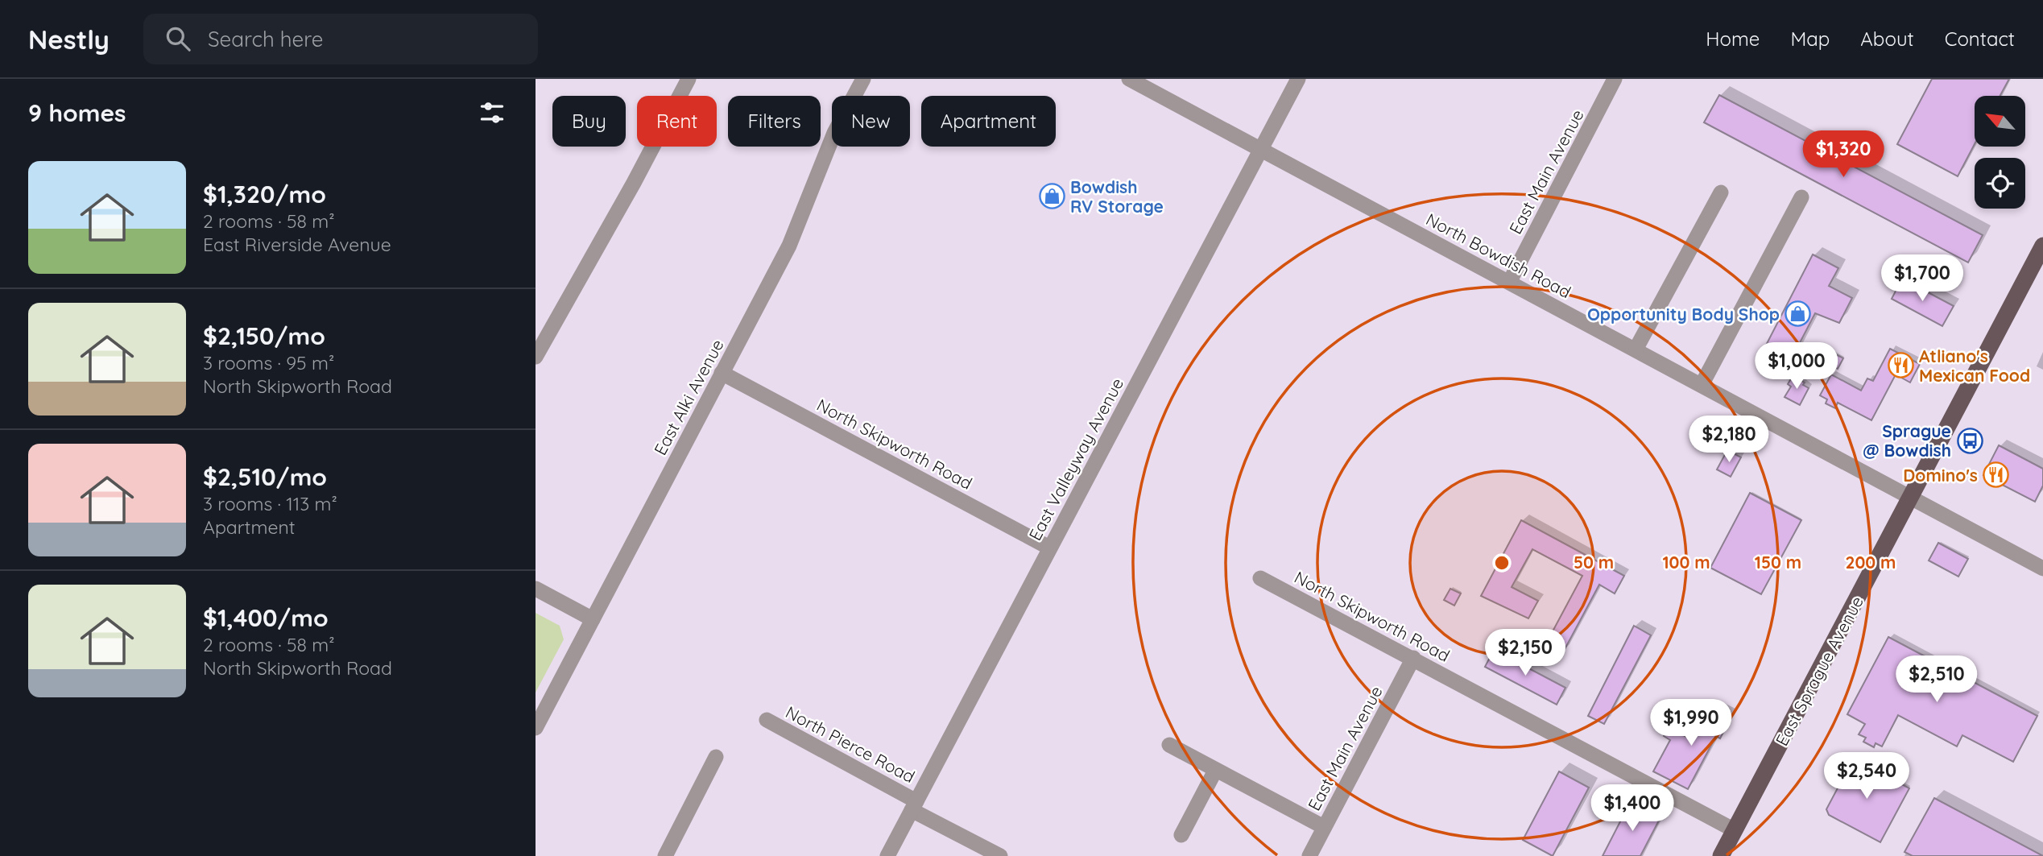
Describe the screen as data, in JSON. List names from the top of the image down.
{
  "streets": {
    "main road": ["East Sprague Avenue"],
    "street": [
      "East Main Avenue",
      "North Bowdish Road",
      "East Alki Avenue",
      "North Skipworth Road",
      "East Valleyway Avenue",
      "North Pierce Road"
    ]
  },
  "crossings": [
    ["East Main Avenue", "North Bowdish Road"],
    ["East Main Avenue", "North Skipworth Road"],
    ["North Bowdish Road", "East Valleyway Avenue"],
    ["North Bowdish Road", "East Sprague Avenue"],
    ["East Alki Avenue", "North Skipworth Road"],
    ["North Skipworth Road", "East Valleyway Avenue"],
    ["North Skipworth Road", "East Sprague Avenue"],
    ["East Valleyway Avenue", "North Pierce Road"]
  ],
  "places": {
    "shop": ["Bowdish RV Storage", "Opportunity Body Shop"],
    "restaurant": ["Atliano's Mexican Food", "Domino's"],
    "bus stop": ["Sprague @ Bowdish"]
  },
  "north": "top left",
  "page": {
    "header": "Nestly",
    "search": "Search here",
    "nav": [
      "Home",
      "Map",
      "About",
      "Contact"
    ],
    "heading": "9 homes",
    "chip": [
      "Buy",
      "Rent",
      "Filters",
      "New",
      "Apartment"
    ],
    "price": [
      "$1,320",
      "$1,700",
      "$1,000",
      "$2,180",
      "$2,150",
      "$2,510",
      "$1,990",
      "$2,540",
      "$1,400"
    ],
    "list": [
      {
        "name": "$1,320/mo",
        "note": "2 rooms · 58 m² · East Riverside Avenue"
      },
      {
        "name": "$2,150/mo",
        "note": "3 rooms · 95 m² · North Skipworth Road"
      },
      {
        "name": "$2,510/mo",
        "note": "3 rooms · 113 m² · Apartment"
      },
      {
        "name": "$1,400/mo",
        "note": "2 rooms · 58 m² · North Skipworth Road"
      }
    ]
  },
  "rings": [
    "50 m",
    "100 m",
    "150 m",
    "200 m"
  ]
}
